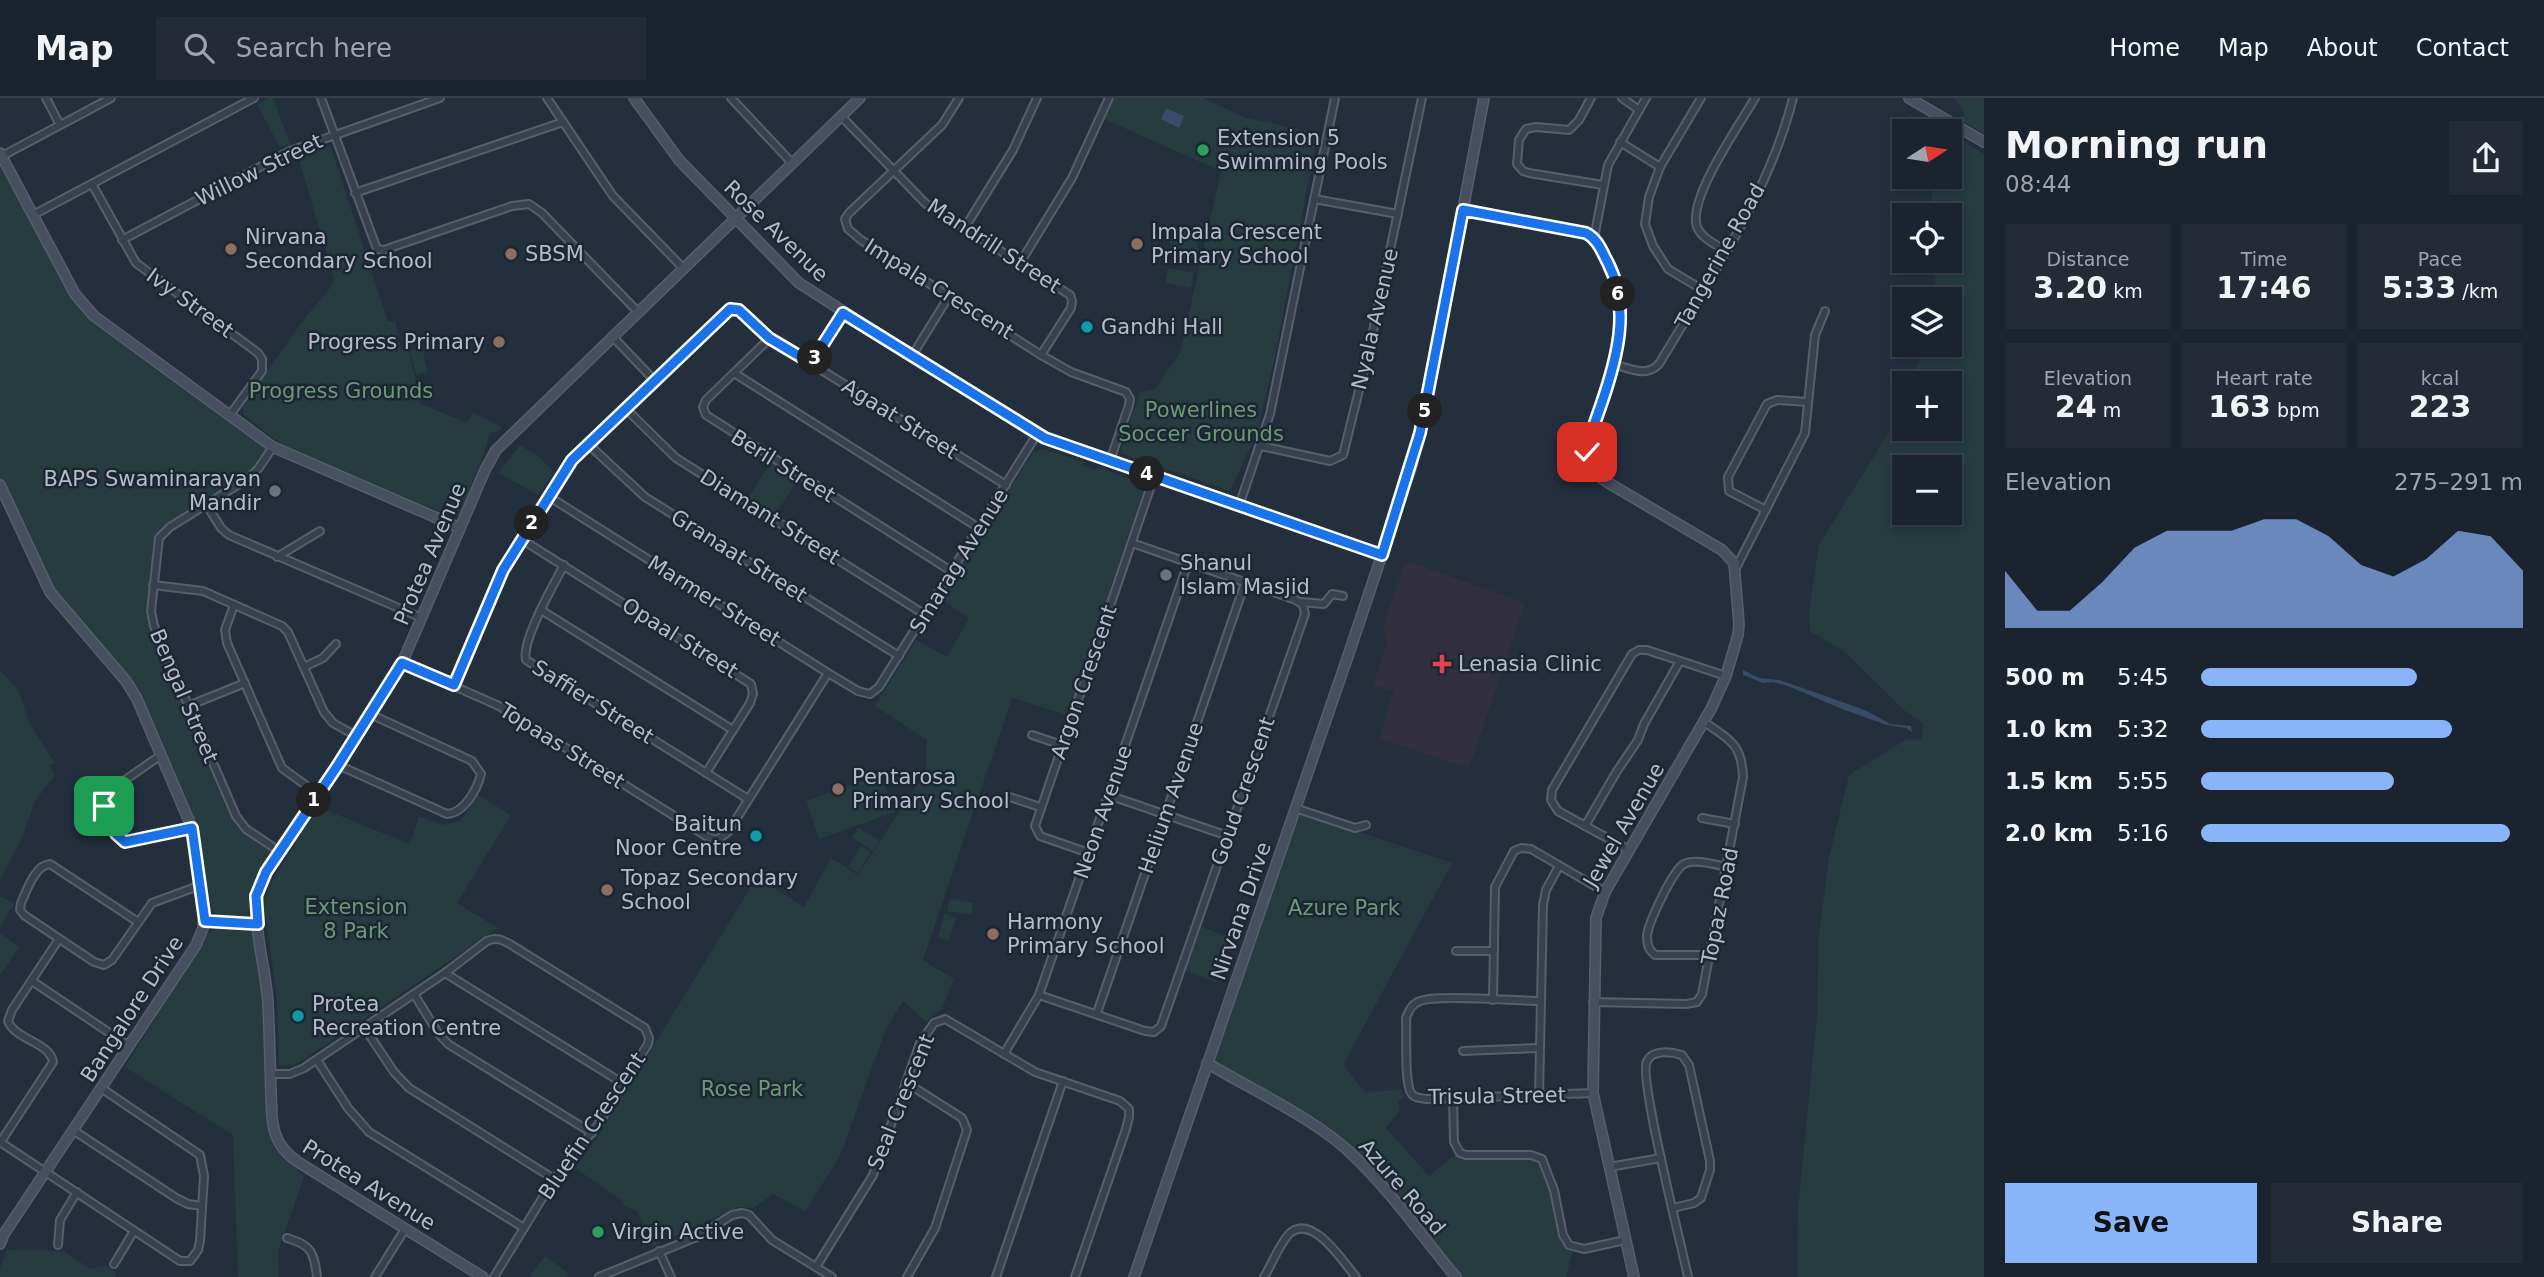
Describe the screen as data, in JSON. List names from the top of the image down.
{
  "streets": {
    "street": [
      "Willow Street",
      "Rose Avenue",
      "Mandrill Street",
      "Tangerine Road",
      "Impala Crescent",
      "Ivy Street",
      "Nyala Avenue",
      "Agaat Street",
      "Beril Street",
      "Diamant Street",
      "Protea Avenue",
      "Granaat Street",
      "Smarag Avenue",
      "Marmer Street",
      "Opaal Street",
      "Argon Crescent",
      "Bengal Street",
      "Saffier Street",
      "Topaas Street",
      "Goud Crescent",
      "Helium Avenue",
      "Neon Avenue",
      "Jewel Avenue",
      "Topaz Road",
      "Nirvana Drive",
      "Bangalore Drive",
      "Trisula Street",
      "Seal Crescent",
      "Bluefin Crescent",
      "Azure Road"
    ]
  },
  "crossings": [
    ["Willow Street", "Ivy Street"],
    ["Rose Avenue", "Impala Crescent"],
    ["Rose Avenue", "Protea Avenue"],
    ["Rose Avenue", "Smarag Avenue"],
    ["Rose Avenue", "Argon Crescent"],
    ["Rose Avenue", "Nirvana Drive"],
    ["Mandrill Street", "Impala Crescent"],
    ["Mandrill Street", "Protea Avenue"],
    ["Agaat Street", "Beril Street"],
    ["Agaat Street", "Smarag Avenue"],
    ["Beril Street", "Smarag Avenue"],
    ["Diamant Street", "Smarag Avenue"],
    ["Protea Avenue", "Bengal Street"],
    ["Protea Avenue", "Topaas Street"],
    ["Protea Avenue", "Bluefin Crescent"],
    ["Granaat Street", "Smarag Avenue"],
    ["Smarag Avenue", "Marmer Street"],
    ["Opaal Street", "Saffier Street"],
    ["Argon Crescent", "Neon Avenue"],
    ["Saffier Street", "Topaas Street"],
    ["Goud Crescent", "Helium Avenue"],
    ["Goud Crescent", "Neon Avenue"],
    ["Neon Avenue", "Seal Crescent"],
    ["Jewel Avenue", "Topaz Road"],
    ["Jewel Avenue", "Trisula Street"],
    ["Nirvana Drive", "Azure Road"]
  ],
  "parks": [
    "Progress Grounds",
    "Powerlines Soccer Grounds",
    "Extension 8 Park",
    "Azure Park",
    "Rose Park"
  ],
  "places": {
    "other": [
      "Extension 5 Swimming Pools",
      "Impala Crescent Primary School",
      "Nirvana Secondary School",
      "SBSM",
      "Gandhi Hall",
      "Progress Primary",
      "BAPS Swaminarayan Mandir",
      "Shanul Islam Masjid",
      "Pentarosa Primary School",
      "Baitun Noor Centre",
      "Topaz Secondary School",
      "Harmony Primary School",
      "Protea Recreation Centre",
      "Virgin Active"
    ],
    "health": ["Lenasia Clinic"]
  },
  "north": "right",
  "page": {
    "header": "Map",
    "search": "Search here",
    "nav": [
      "Home",
      "Map",
      "About",
      "Contact"
    ],
    "heading": ["Morning run", "08:44"],
    "map_buttons": ["+", "−"],
    "stats": [
      ["Distance", "3.20 km"],
      ["Time", "17:46"],
      ["Pace", "5:33 /km"],
      ["Elevation", "24 m"],
      ["Heart rate", "163 bpm"],
      ["kcal", "223"]
    ],
    "pins": [
      "6",
      "3",
      "5",
      "4",
      "2",
      "1"
    ],
    "chart": ["Elevation", "275–291 m"],
    "list": [
      {
        "name": "500 m",
        "note": "5:45"
      },
      {
        "name": "1.0 km",
        "note": "5:32"
      },
      {
        "name": "1.5 km",
        "note": "5:55"
      },
      {
        "name": "2.0 km",
        "note": "5:16"
      }
    ],
    "buttons": ["Save", "Share"]
  }
}
